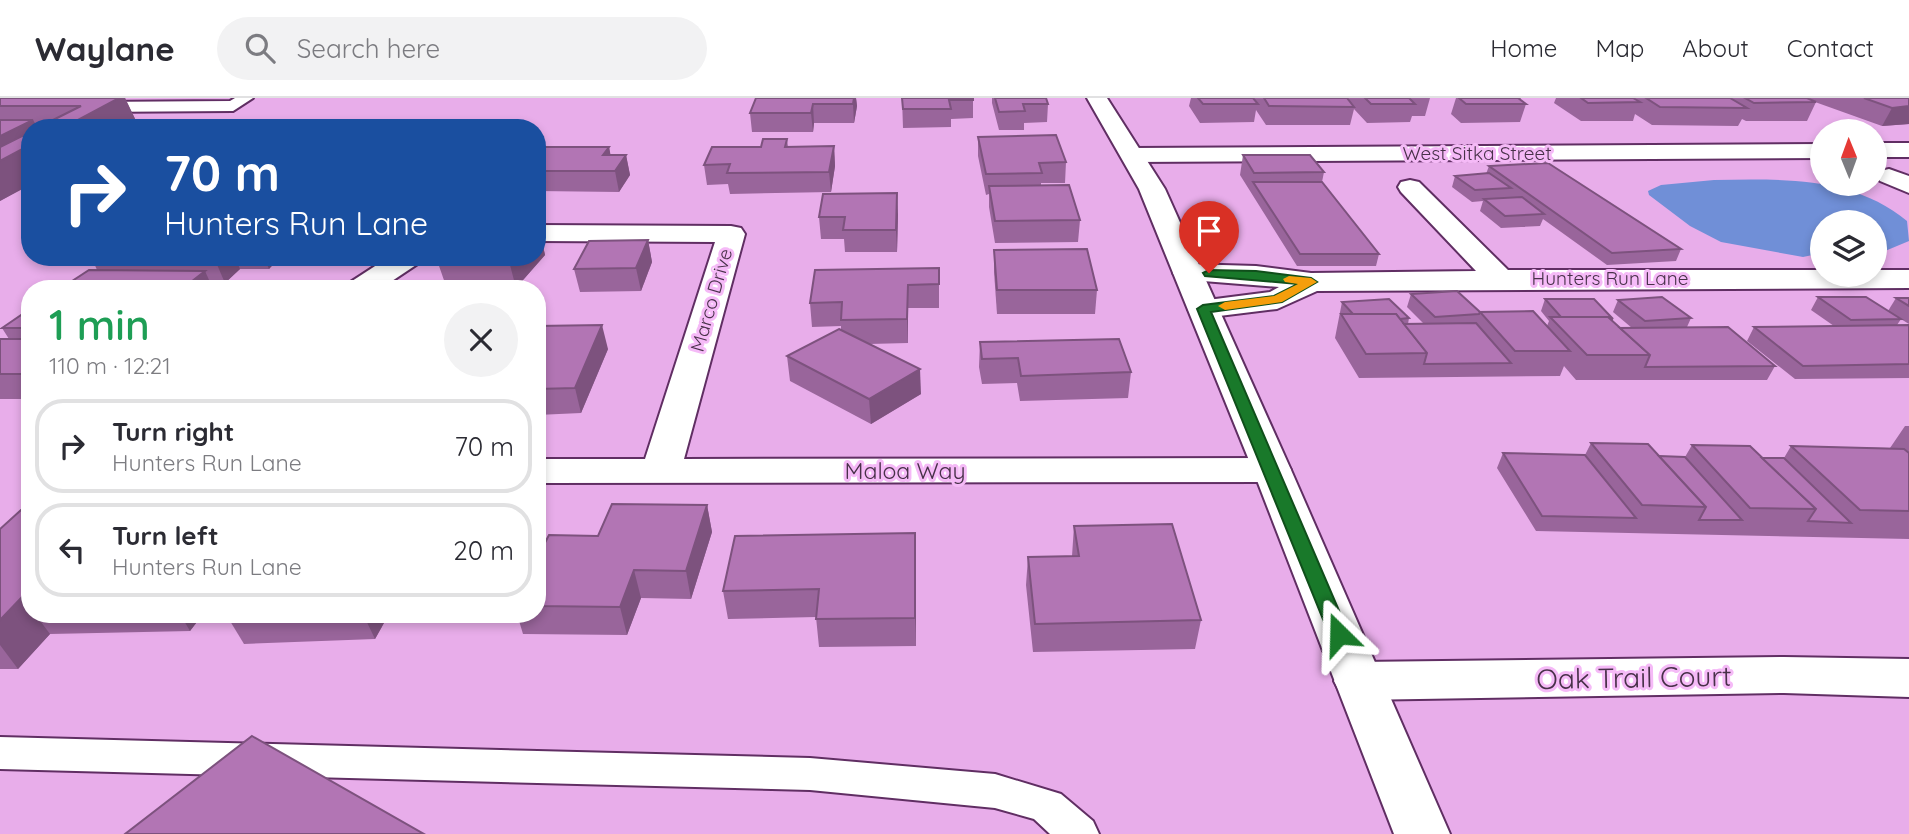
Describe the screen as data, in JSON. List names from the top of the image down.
{
  "streets": {
    "street": [
      "West Sitka Street",
      "Hunters Run Lane",
      "Marco Drive",
      "Maloa Way",
      "Oak Trail Court"
    ]
  },
  "crossings": [
    ["Marco Drive", "Maloa Way"]
  ],
  "north": "top",
  "page": {
    "header": "Waylane",
    "search": "Search here",
    "nav": [
      "Home",
      "Map",
      "About",
      "Contact"
    ],
    "turn": ["70 m", "Hunters Run Lane"],
    "heading": ["1 min", "110 m · 12:21"],
    "list": [
      {
        "name": "Turn right",
        "note": "Hunters Run Lane",
        "value": "70 m"
      },
      {
        "name": "Turn left",
        "note": "Hunters Run Lane",
        "value": "20 m"
      }
    ]
  }
}
